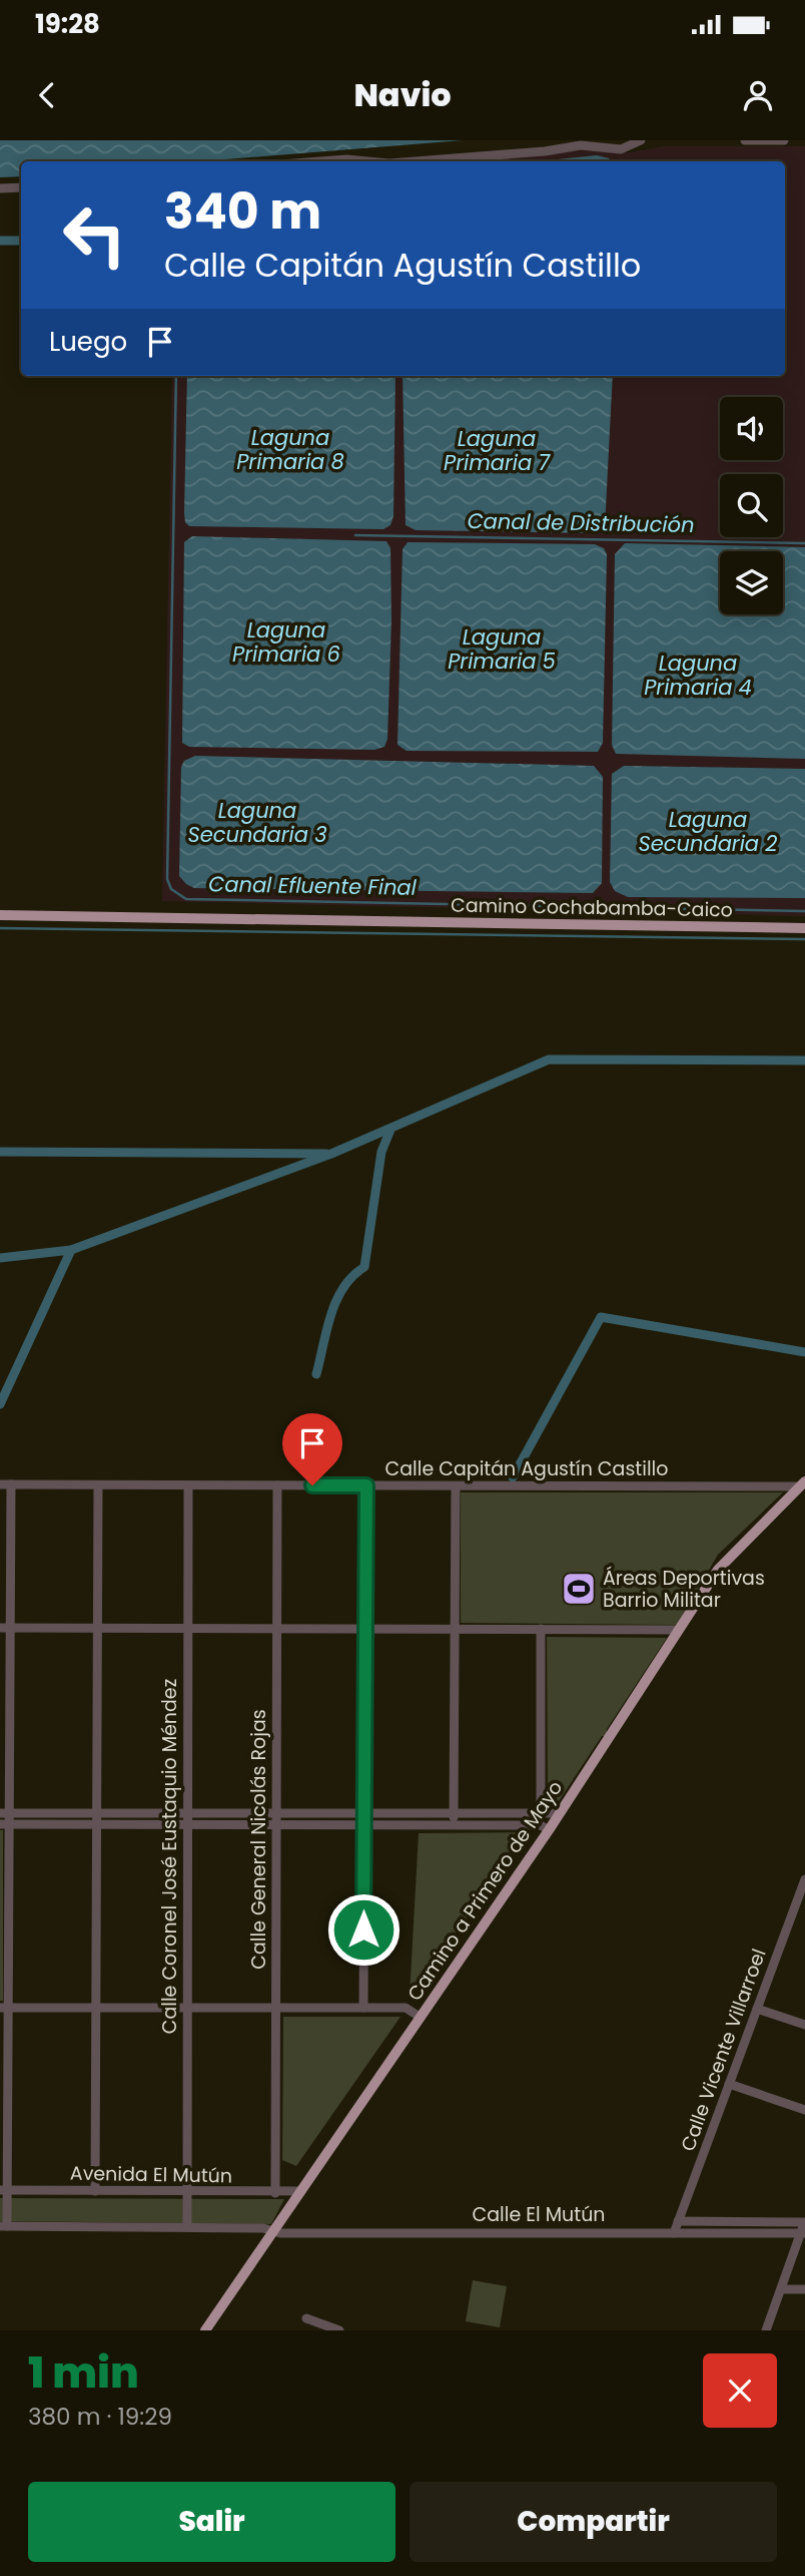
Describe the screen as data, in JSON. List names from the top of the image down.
{
  "streets": {
    "main road": ["Camino Cochabamba-Caico", "Camino a Primero de Mayo"],
    "street": [
      "Calle Capitán Agustín Castillo",
      "Calle General Nicolás Rojas",
      "Calle Coronel José Eustaquio Méndez",
      "Calle Vicente Villarroel",
      "Avenida El Mutún",
      "Calle El Mutún"
    ]
  },
  "crossings": [
    ["Calle Capitán Agustín Castillo", "Calle General Nicolás Rojas"],
    ["Calle Capitán Agustín Castillo", "Calle Coronel José Eustaquio Méndez"],
    ["Calle Capitán Agustín Castillo", "Camino a Primero de Mayo"],
    ["Calle General Nicolás Rojas", "Avenida El Mutún"],
    ["Calle Coronel José Eustaquio Méndez", "Avenida El Mutún"],
    ["Camino a Primero de Mayo", "Avenida El Mutún"],
    ["Camino a Primero de Mayo", "Calle El Mutún"],
    ["Calle Vicente Villarroel", "Calle El Mutún"]
  ],
  "water": [
    "Laguna Primaria 8",
    "Laguna Primaria 7",
    "Canal de Distribución",
    "Laguna Primaria 6",
    "Laguna Primaria 5",
    "Laguna Primaria 4",
    "Laguna Secundaria 3",
    "Laguna Secundaria 2",
    "Canal Efluente Final"
  ],
  "places": {
    "sports": ["Áreas Deportivas Barrio Militar"]
  },
  "page": {
    "status": "19:28",
    "header": "Navio",
    "turn": ["340 m", "Calle Capitán Agustín Castillo"],
    "then": "Luego",
    "heading": ["1 min", "380 m · 19:29"],
    "buttons": ["Salir", "Compartir"]
  }
}
